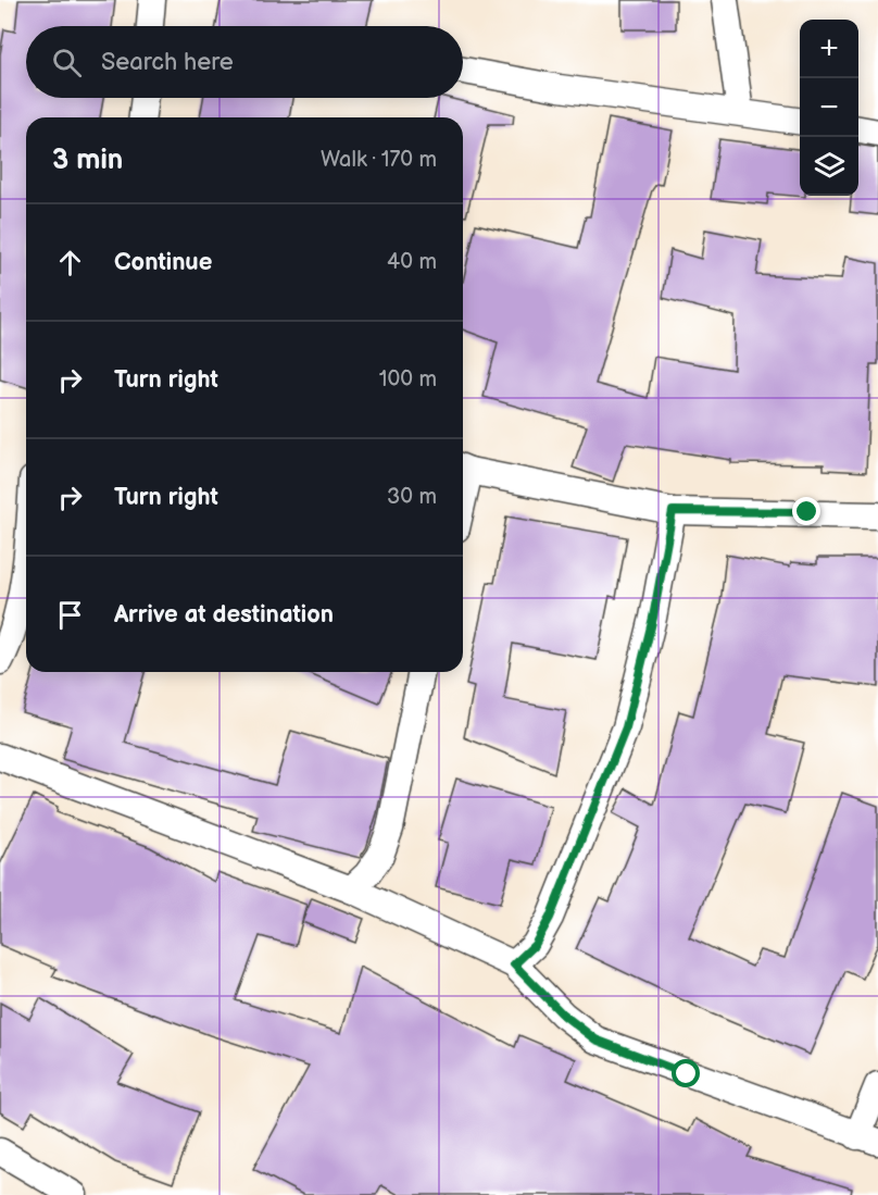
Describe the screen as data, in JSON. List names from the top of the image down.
{
  "page": {
    "map_buttons": ["+", "−"],
    "search": "Search here",
    "heading": ["3 min", "Walk · 170 m"],
    "list": [
      ["Continue", "40 m"],
      ["Turn right", "100 m"],
      ["Turn right", "30 m"],
      "Arrive at destination"
    ]
  }
}
